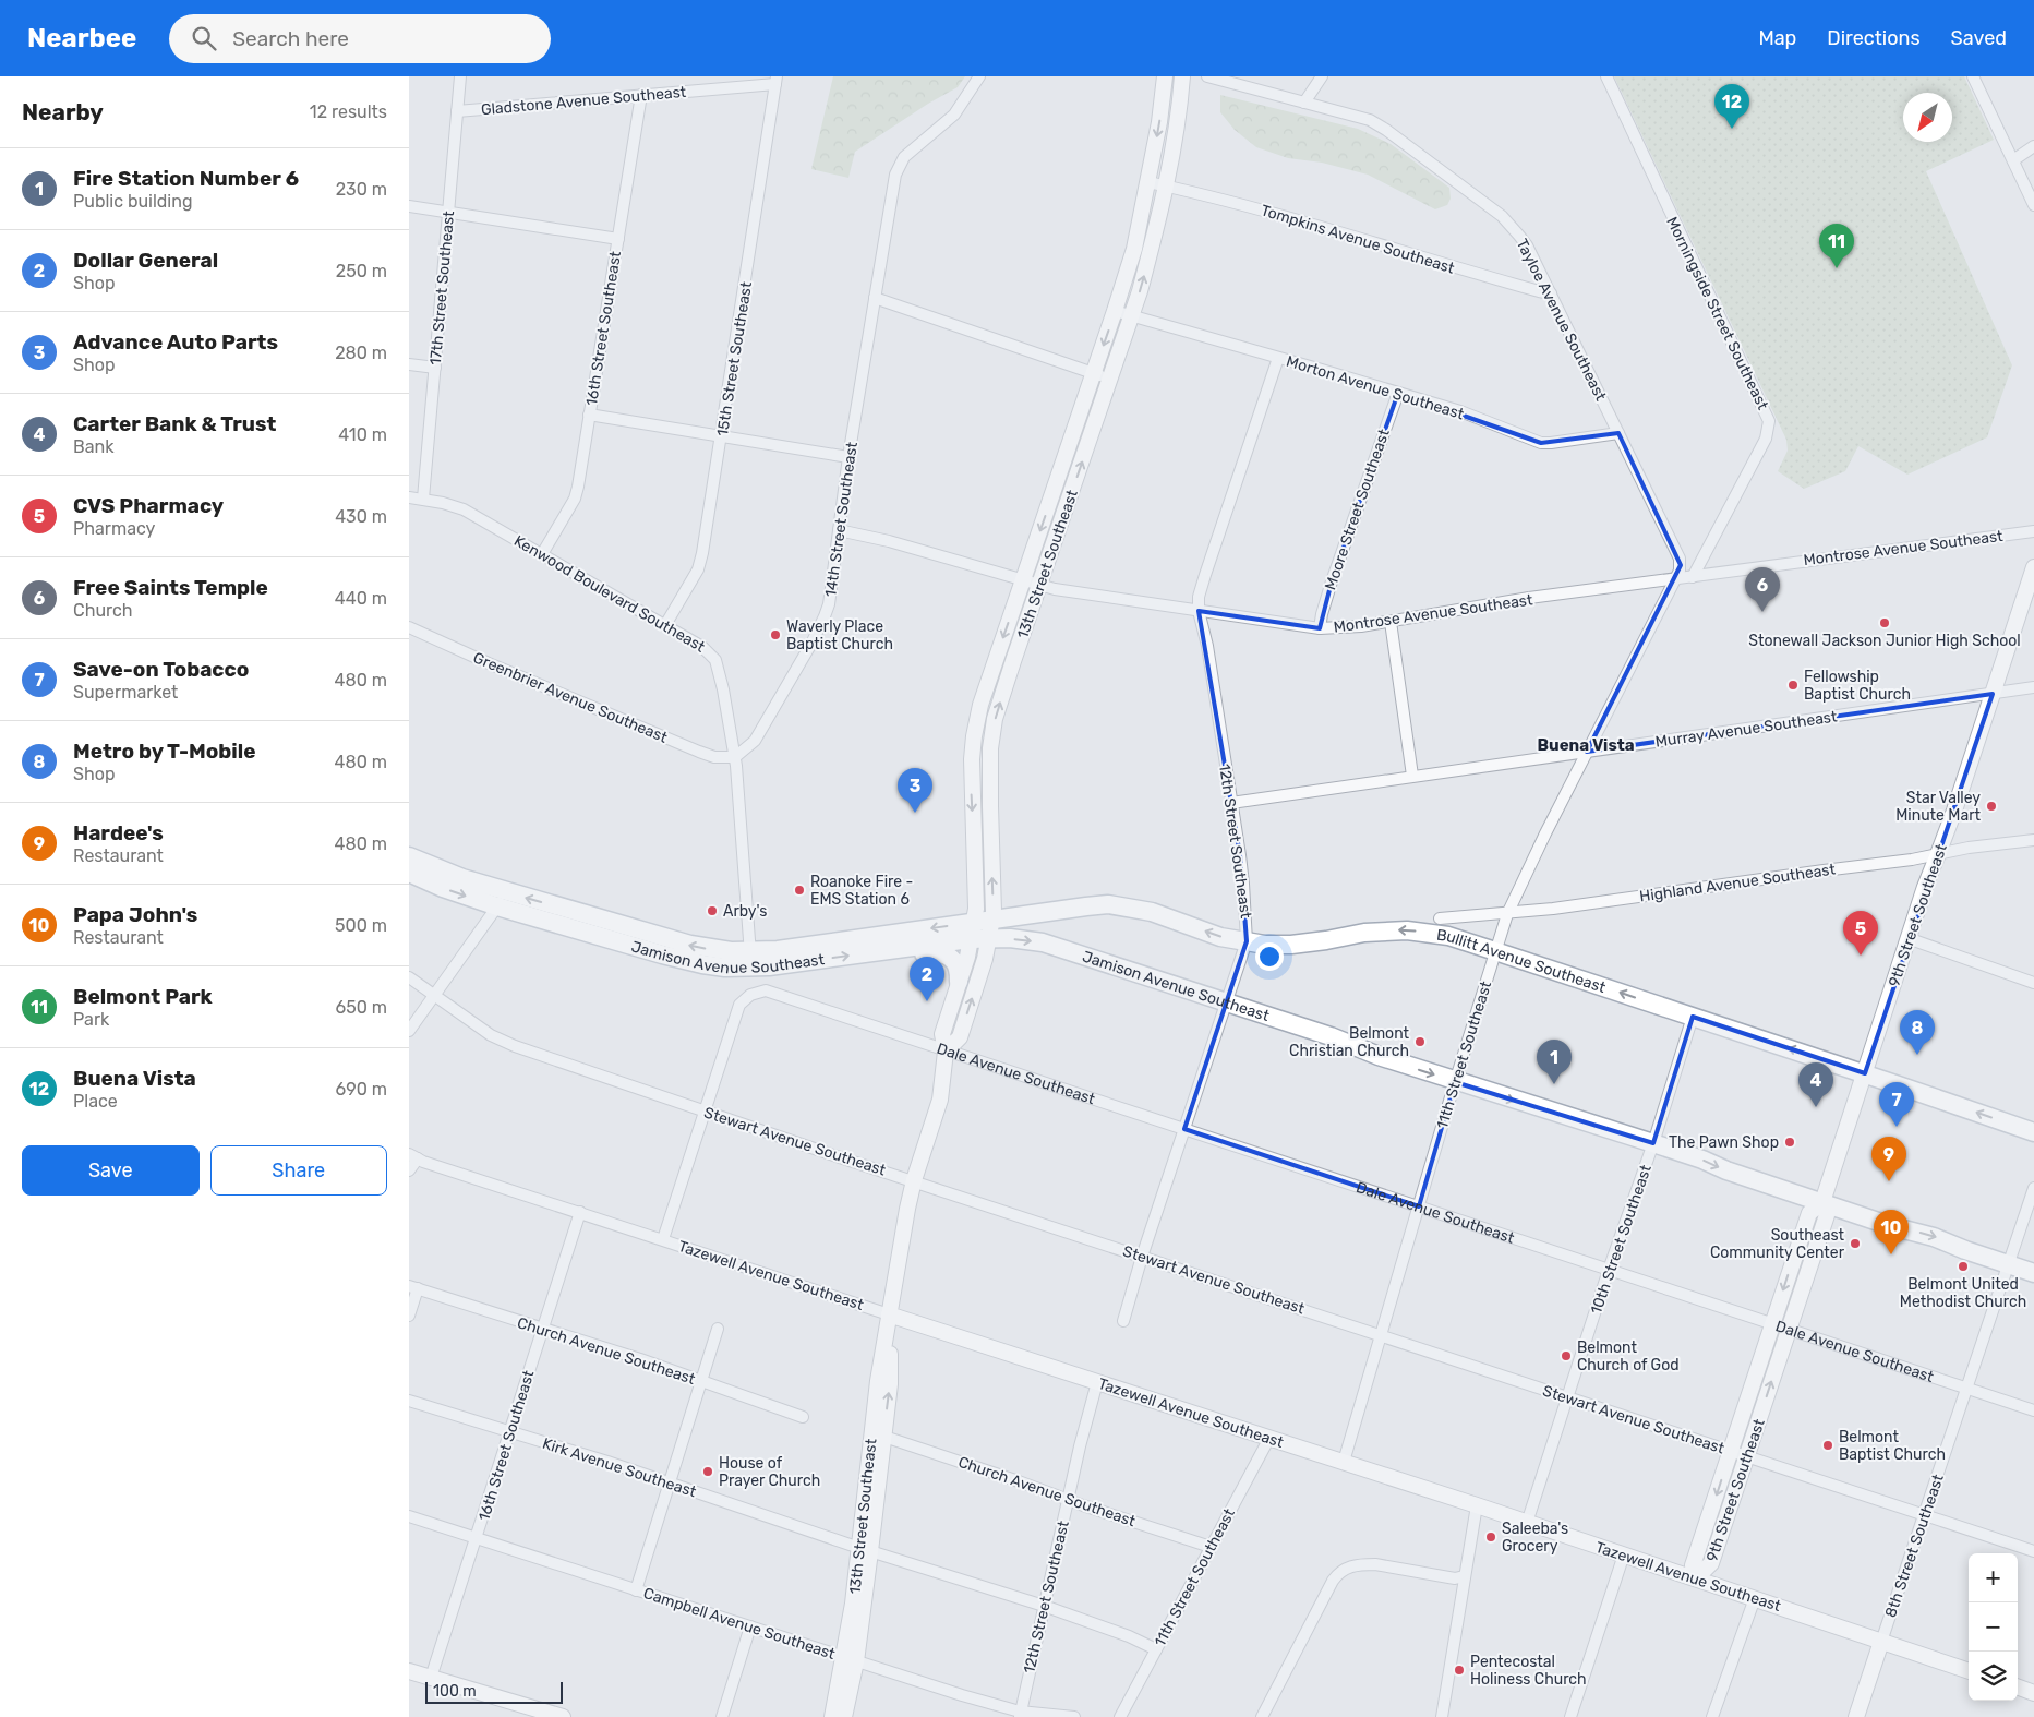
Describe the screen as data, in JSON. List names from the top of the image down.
{
  "streets": {
    "main road": ["Jamison Avenue Southeast", "Bullitt Avenue Southeast"],
    "street": [
      "Gladstone Avenue Southeast",
      "Tompkins Avenue Southeast",
      "17th Street Southeast",
      "Morningside Street Southeast",
      "Tayloe Avenue Southeast",
      "16th Street Southeast",
      "15th Street Southeast",
      "Morton Avenue Southeast",
      "Moore Street Southeast",
      "14th Street Southeast",
      "Montrose Avenue Southeast",
      "13th Street Southeast",
      "Kenwood Boulevard Southeast",
      "Greenbrier Avenue Southeast",
      "Murray Avenue Southeast",
      "12th Street Southeast",
      "Highland Avenue Southeast",
      "9th Street Southeast",
      "11th Street Southeast",
      "Dale Avenue Southeast",
      "Stewart Avenue Southeast",
      "10th Street Southeast",
      "Tazewell Avenue Southeast",
      "Church Avenue Southeast",
      "Kirk Avenue Southeast",
      "8th Street Southeast",
      "Campbell Avenue Southeast"
    ]
  },
  "crossings": [
    ["Gladstone Avenue Southeast", "17th Street Southeast"],
    ["Gladstone Avenue Southeast", "16th Street Southeast"],
    ["Gladstone Avenue Southeast", "15th Street Southeast"],
    ["Tompkins Avenue Southeast", "Tayloe Avenue Southeast"],
    ["Tompkins Avenue Southeast", "13th Street Southeast"],
    ["17th Street Southeast", "Kenwood Boulevard Southeast"],
    ["Morningside Street Southeast", "Montrose Avenue Southeast"],
    ["Tayloe Avenue Southeast", "Morton Avenue Southeast"],
    ["Tayloe Avenue Southeast", "Montrose Avenue Southeast"],
    ["Tayloe Avenue Southeast", "11th Street Southeast"],
    ["16th Street Southeast", "Kenwood Boulevard Southeast"],
    ["16th Street Southeast", "Tazewell Avenue Southeast"],
    ["16th Street Southeast", "Church Avenue Southeast"],
    ["16th Street Southeast", "Kirk Avenue Southeast"],
    ["16th Street Southeast", "Campbell Avenue Southeast"],
    ["15th Street Southeast", "Kenwood Boulevard Southeast"],
    ["Morton Avenue Southeast", "Moore Street Southeast"],
    ["Morton Avenue Southeast", "13th Street Southeast"],
    ["Morton Avenue Southeast", "12th Street Southeast"],
    ["Moore Street Southeast", "Montrose Avenue Southeast"],
    ["14th Street Southeast", "Montrose Avenue Southeast"],
    ["14th Street Southeast", "Kenwood Boulevard Southeast"],
    ["14th Street Southeast", "Greenbrier Avenue Southeast"],
    ["Montrose Avenue Southeast", "13th Street Southeast"],
    ["Montrose Avenue Southeast", "12th Street Southeast"],
    ["Montrose Avenue Southeast", "11th Street Southeast"],
    ["13th Street Southeast", "Jamison Avenue Southeast"],
    ["13th Street Southeast", "Bullitt Avenue Southeast"],
    ["13th Street Southeast", "Dale Avenue Southeast"],
    ["13th Street Southeast", "Stewart Avenue Southeast"],
    ["13th Street Southeast", "Tazewell Avenue Southeast"],
    ["13th Street Southeast", "Church Avenue Southeast"],
    ["13th Street Southeast", "Kirk Avenue Southeast"],
    ["13th Street Southeast", "Campbell Avenue Southeast"],
    ["Kenwood Boulevard Southeast", "Greenbrier Avenue Southeast"],
    ["Murray Avenue Southeast", "12th Street Southeast"],
    ["Murray Avenue Southeast", "9th Street Southeast"],
    ["Murray Avenue Southeast", "11th Street Southeast"],
    ["12th Street Southeast", "Jamison Avenue Southeast"],
    ["12th Street Southeast", "Bullitt Avenue Southeast"],
    ["12th Street Southeast", "Dale Avenue Southeast"],
    ["12th Street Southeast", "Stewart Avenue Southeast"],
    ["12th Street Southeast", "Tazewell Avenue Southeast"],
    ["12th Street Southeast", "Church Avenue Southeast"],
    ["12th Street Southeast", "Kirk Avenue Southeast"],
    ["12th Street Southeast", "Campbell Avenue Southeast"],
    ["Highland Avenue Southeast", "9th Street Southeast"],
    ["Highland Avenue Southeast", "11th Street Southeast"],
    ["9th Street Southeast", "Jamison Avenue Southeast"],
    ["9th Street Southeast", "Bullitt Avenue Southeast"],
    ["9th Street Southeast", "Dale Avenue Southeast"],
    ["9th Street Southeast", "Stewart Avenue Southeast"],
    ["9th Street Southeast", "Tazewell Avenue Southeast"],
    ["Jamison Avenue Southeast", "Bullitt Avenue Southeast"],
    ["Jamison Avenue Southeast", "11th Street Southeast"],
    ["Jamison Avenue Southeast", "10th Street Southeast"],
    ["Jamison Avenue Southeast", "8th Street Southeast"],
    ["Bullitt Avenue Southeast", "11th Street Southeast"],
    ["Bullitt Avenue Southeast", "10th Street Southeast"],
    ["11th Street Southeast", "Dale Avenue Southeast"],
    ["11th Street Southeast", "Stewart Avenue Southeast"],
    ["11th Street Southeast", "Tazewell Avenue Southeast"],
    ["11th Street Southeast", "Church Avenue Southeast"],
    ["11th Street Southeast", "Kirk Avenue Southeast"],
    ["Dale Avenue Southeast", "Stewart Avenue Southeast"],
    ["Dale Avenue Southeast", "10th Street Southeast"],
    ["Dale Avenue Southeast", "8th Street Southeast"],
    ["Stewart Avenue Southeast", "10th Street Southeast"],
    ["Stewart Avenue Southeast", "8th Street Southeast"],
    ["10th Street Southeast", "Tazewell Avenue Southeast"],
    ["Tazewell Avenue Southeast", "8th Street Southeast"]
  ],
  "one_way": ["Bullitt Avenue Southeast"],
  "districts": ["Buena Vista"],
  "places": [
    "Stonewall Jackson Junior High School",
    "Waverly Place Baptist Church",
    "Fellowship Baptist Church",
    "Star Valley Minute Mart",
    "Roanoke Fire - EMS Station 6",
    "Arby's",
    "Belmont Christian Church",
    "The Pawn Shop",
    "Southeast Community Center",
    "Belmont United Methodist Church",
    "Belmont Church of God",
    "Belmont Baptist Church",
    "House of Prayer Church",
    "Saleeba's Grocery",
    "Pentecostal Holiness Church"
  ],
  "scale_bar": "100 m",
  "north": "bottom left",
  "page": {
    "header": "Nearbee",
    "search": "Search here",
    "nav": ["Map", "Directions", "Saved"],
    "heading": ["Nearby", "12 results"],
    "pins": [
      "12",
      "11",
      "6",
      "3",
      "5",
      "2",
      "8",
      "1",
      "4",
      "7",
      "9",
      "10"
    ],
    "list": [
      {
        "mark": "1",
        "name": "Fire Station Number 6",
        "note": "Public building",
        "value": "230 m"
      },
      {
        "mark": "2",
        "name": "Dollar General",
        "note": "Shop",
        "value": "250 m"
      },
      {
        "mark": "3",
        "name": "Advance Auto Parts",
        "note": "Shop",
        "value": "280 m"
      },
      {
        "mark": "4",
        "name": "Carter Bank & Trust",
        "note": "Bank",
        "value": "410 m"
      },
      {
        "mark": "5",
        "name": "CVS Pharmacy",
        "note": "Pharmacy",
        "value": "430 m"
      },
      {
        "mark": "6",
        "name": "Free Saints Temple",
        "note": "Church",
        "value": "440 m"
      },
      {
        "mark": "7",
        "name": "Save-on Tobacco",
        "note": "Supermarket",
        "value": "480 m"
      },
      {
        "mark": "8",
        "name": "Metro by T-Mobile",
        "note": "Shop",
        "value": "480 m"
      },
      {
        "mark": "9",
        "name": "Hardee's",
        "note": "Restaurant",
        "value": "480 m"
      },
      {
        "mark": "10",
        "name": "Papa John's",
        "note": "Restaurant",
        "value": "500 m"
      },
      {
        "mark": "11",
        "name": "Belmont Park",
        "note": "Park",
        "value": "650 m"
      },
      {
        "mark": "12",
        "name": "Buena Vista",
        "note": "Place",
        "value": "690 m"
      }
    ],
    "buttons": ["Save", "Share"],
    "map_buttons": ["+", "−"],
    "scale": "100 m"
  }
}
